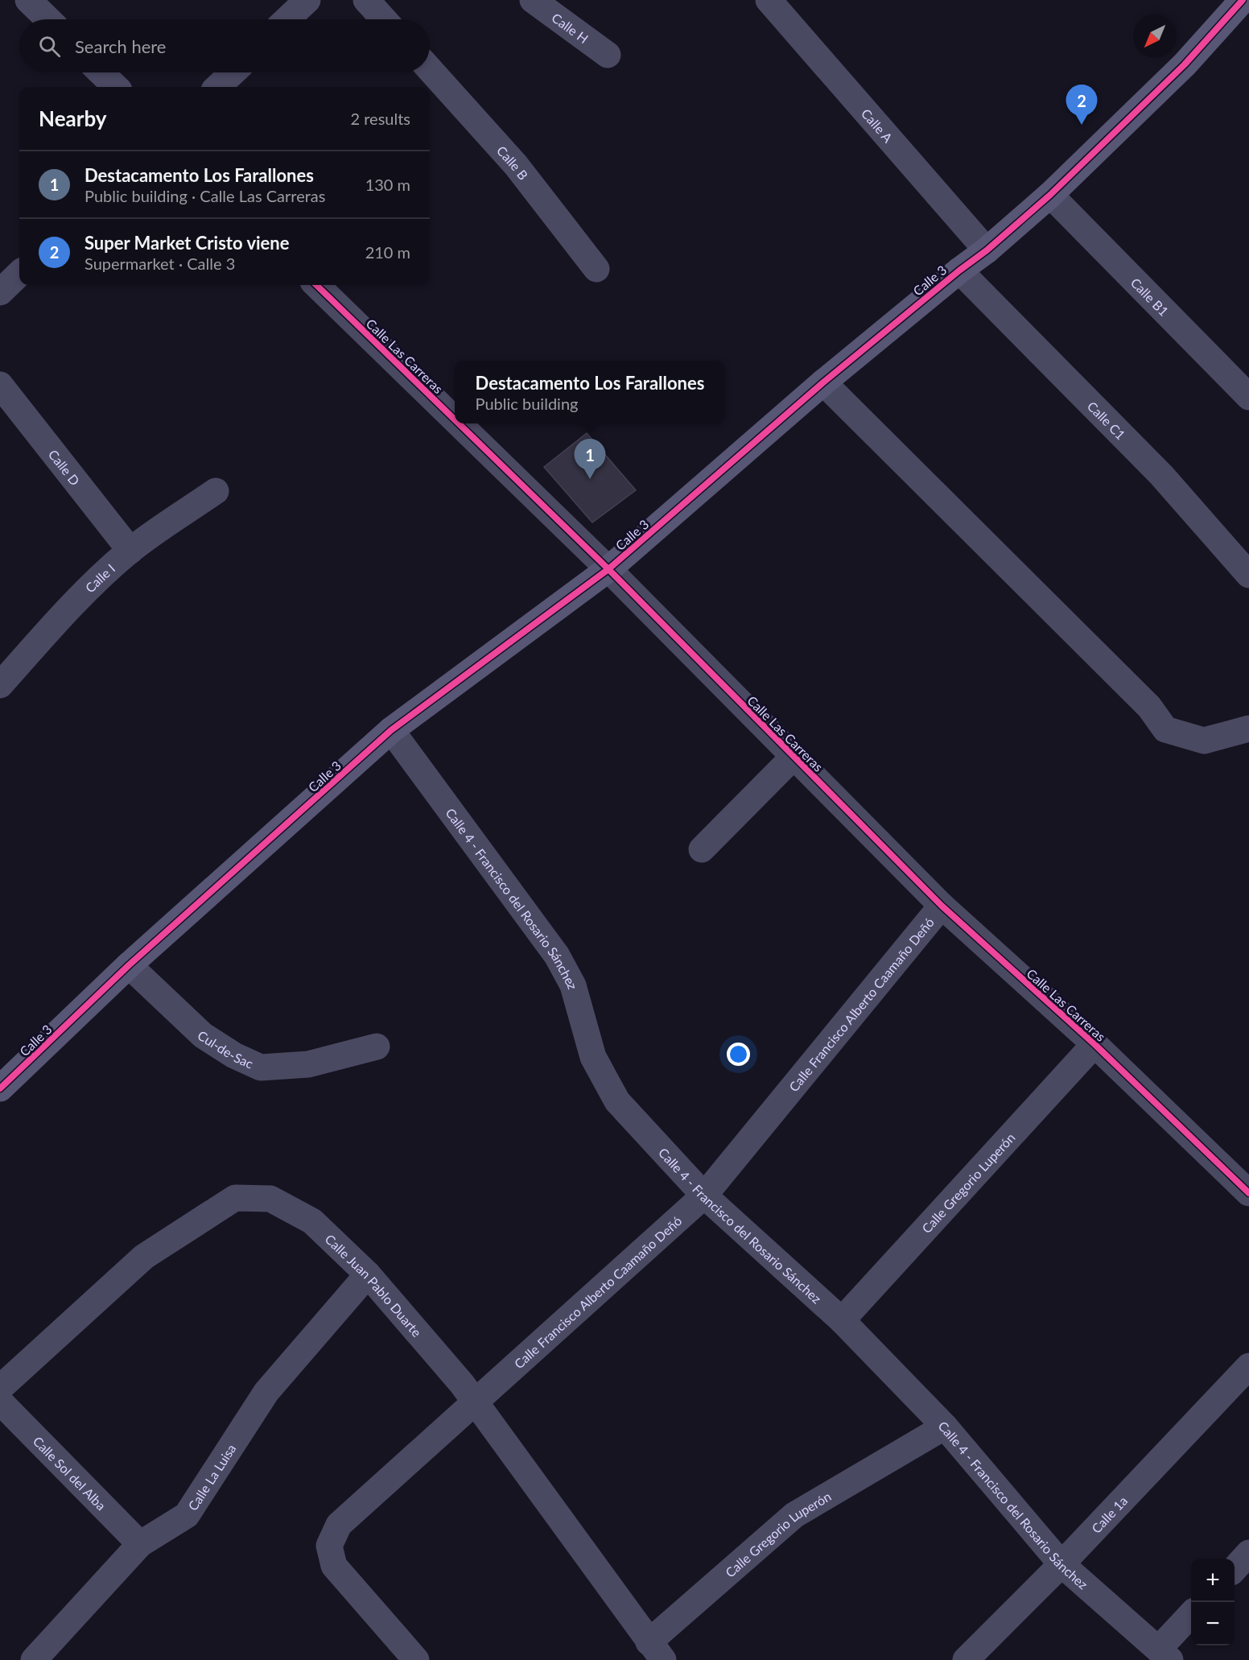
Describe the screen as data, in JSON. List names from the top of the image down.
{
  "streets": {
    "street": [
      "Calle H",
      "Calle A",
      "Calle B",
      "Calle 3",
      "Calle B1",
      "Calle Las Carreras",
      "Calle C1",
      "Calle D",
      "Calle I",
      "Calle 4 - Francisco del Rosario Sánchez",
      "Calle Francisco Alberto Caamaño Deñó",
      "Cul-de-Sac",
      "Calle Gregorio Luperón",
      "Calle Juan Pablo Duarte",
      "Calle Sol del Alba",
      "Calle La Luisa",
      "Calle 1a"
    ]
  },
  "crossings": [
    ["Calle A", "Calle 3"],
    ["Calle 3", "Calle B1"],
    ["Calle 3", "Calle Las Carreras"],
    ["Calle 3", "Calle C1"],
    ["Calle 3", "Calle 4 - Francisco del Rosario Sánchez"],
    ["Calle 3", "Cul-de-Sac"],
    ["Calle Las Carreras", "Calle Francisco Alberto Caamaño Deñó"],
    ["Calle Las Carreras", "Calle Gregorio Luperón"],
    ["Calle D", "Calle I"],
    ["Calle 4 - Francisco del Rosario Sánchez", "Calle Francisco Alberto Caamaño Deñó"],
    ["Calle 4 - Francisco del Rosario Sánchez", "Calle Gregorio Luperón"],
    ["Calle 4 - Francisco del Rosario Sánchez", "Calle 1a"],
    ["Calle Francisco Alberto Caamaño Deñó", "Calle Juan Pablo Duarte"],
    ["Calle Gregorio Luperón", "Calle Juan Pablo Duarte"],
    ["Calle Juan Pablo Duarte", "Calle La Luisa"],
    ["Calle Sol del Alba", "Calle La Luisa"]
  ],
  "north": "bottom left",
  "page": {
    "search": "Search here",
    "pins": ["2", "1"],
    "heading": ["Nearby", "2 results"],
    "list": [
      {
        "mark": "1",
        "name": "Destacamento Los Farallones",
        "note": "Public building · Calle Las Carreras",
        "value": "130 m"
      },
      {
        "mark": "2",
        "name": "Super Market Cristo viene",
        "note": "Supermarket · Calle 3",
        "value": "210 m"
      }
    ],
    "popup": ["Destacamento Los Farallones", "Public building"],
    "map_buttons": ["+", "−"]
  }
}
